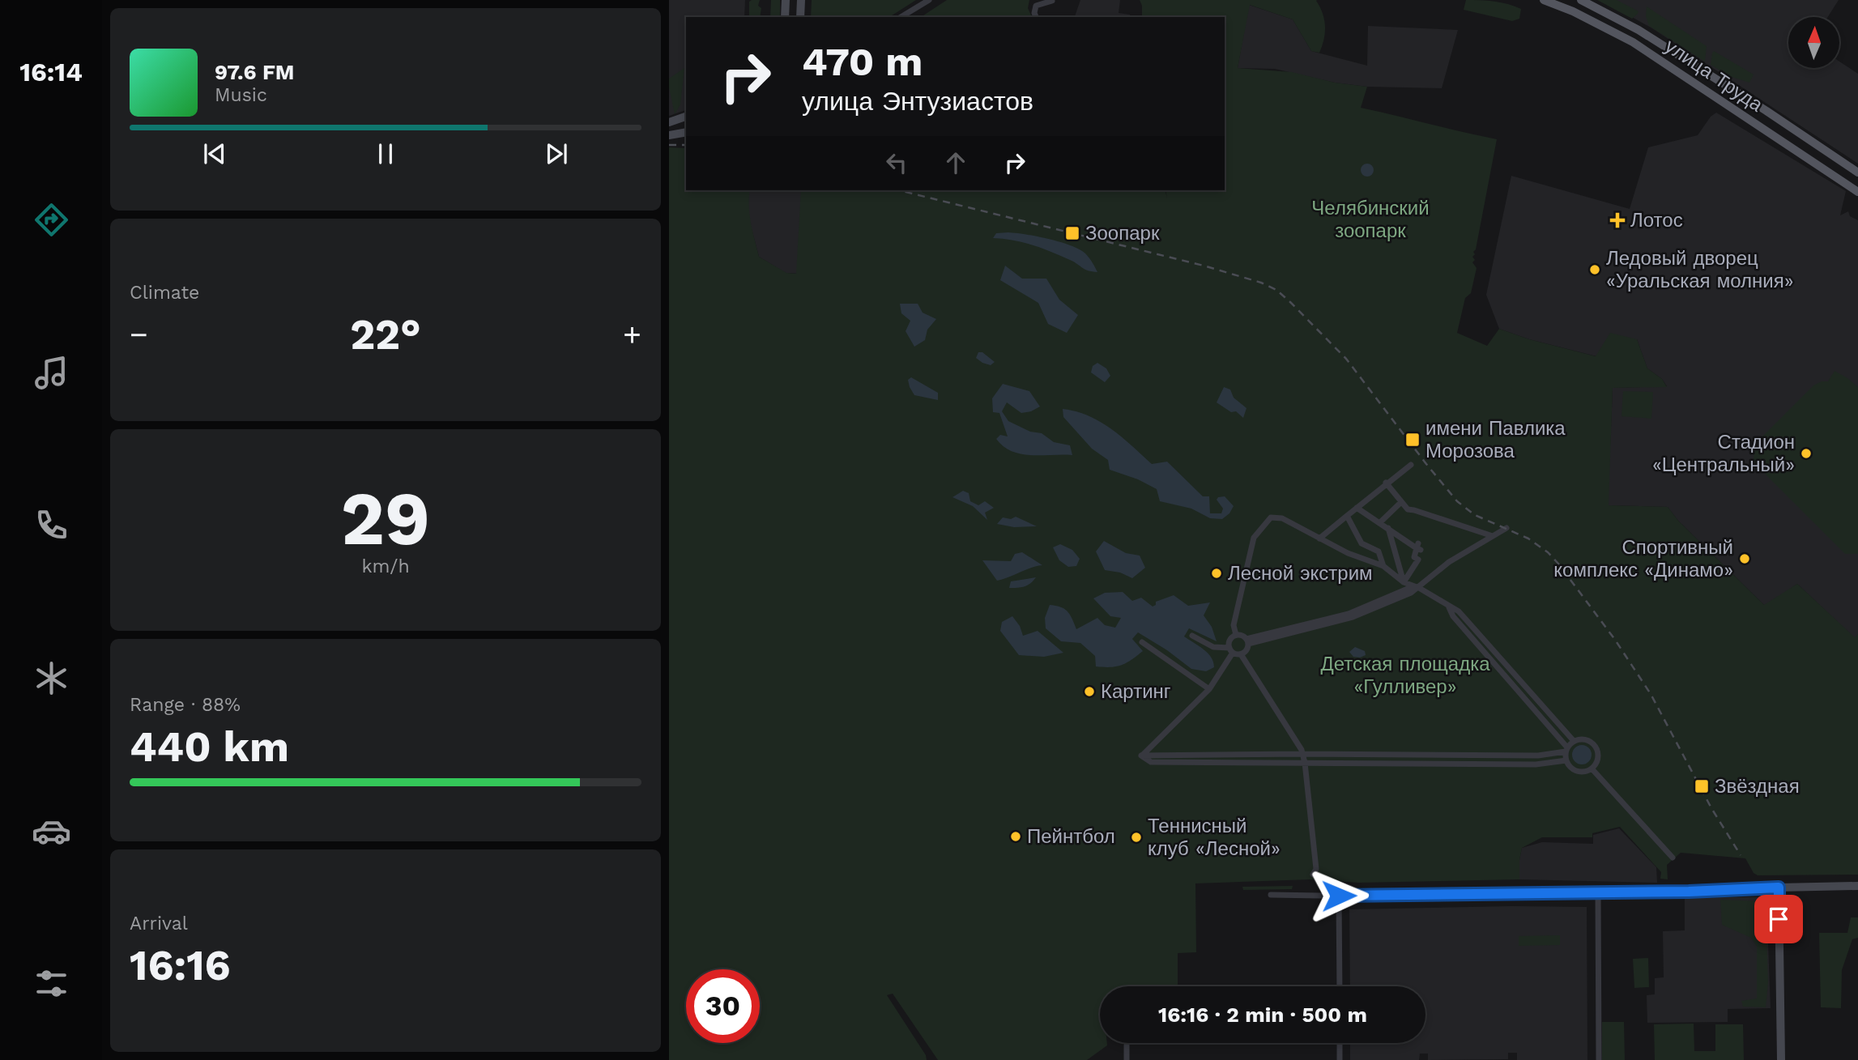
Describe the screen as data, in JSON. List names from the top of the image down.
{
  "streets": {
    "main road": ["улица Труда"]
  },
  "parks": ["Челябинский зоопарк", "Детская площадка «Гулливер»"],
  "places": {
    "health": ["Лотос"],
    "transit": ["Зоопарк", "имени Павлика Морозова", "Звёздная"],
    "other": [
      "Ледовый дворец «Уральская молния»",
      "Стадион «Центральный»",
      "Спортивный комплекс «Динамо»",
      "Лесной экстрим",
      "Картинг",
      "Пейнтбол",
      "Теннисный клуб «Лесной»"
    ]
  },
  "north": "top",
  "page": {
    "tabs": "16:14",
    "turn": ["470 m", "улица Энтузиастов"],
    "song": ["97.6 FM", "Music"],
    "tile": [
      "Climate",
      ["29", "km/h"],
      ["Range · 88%", "440 km"],
      ["Arrival", "16:16"]
    ],
    "heat": ["−", "22°", "+"],
    "limit": "30",
    "trip": "16:16 · 2 min · 500 m"
  }
}
